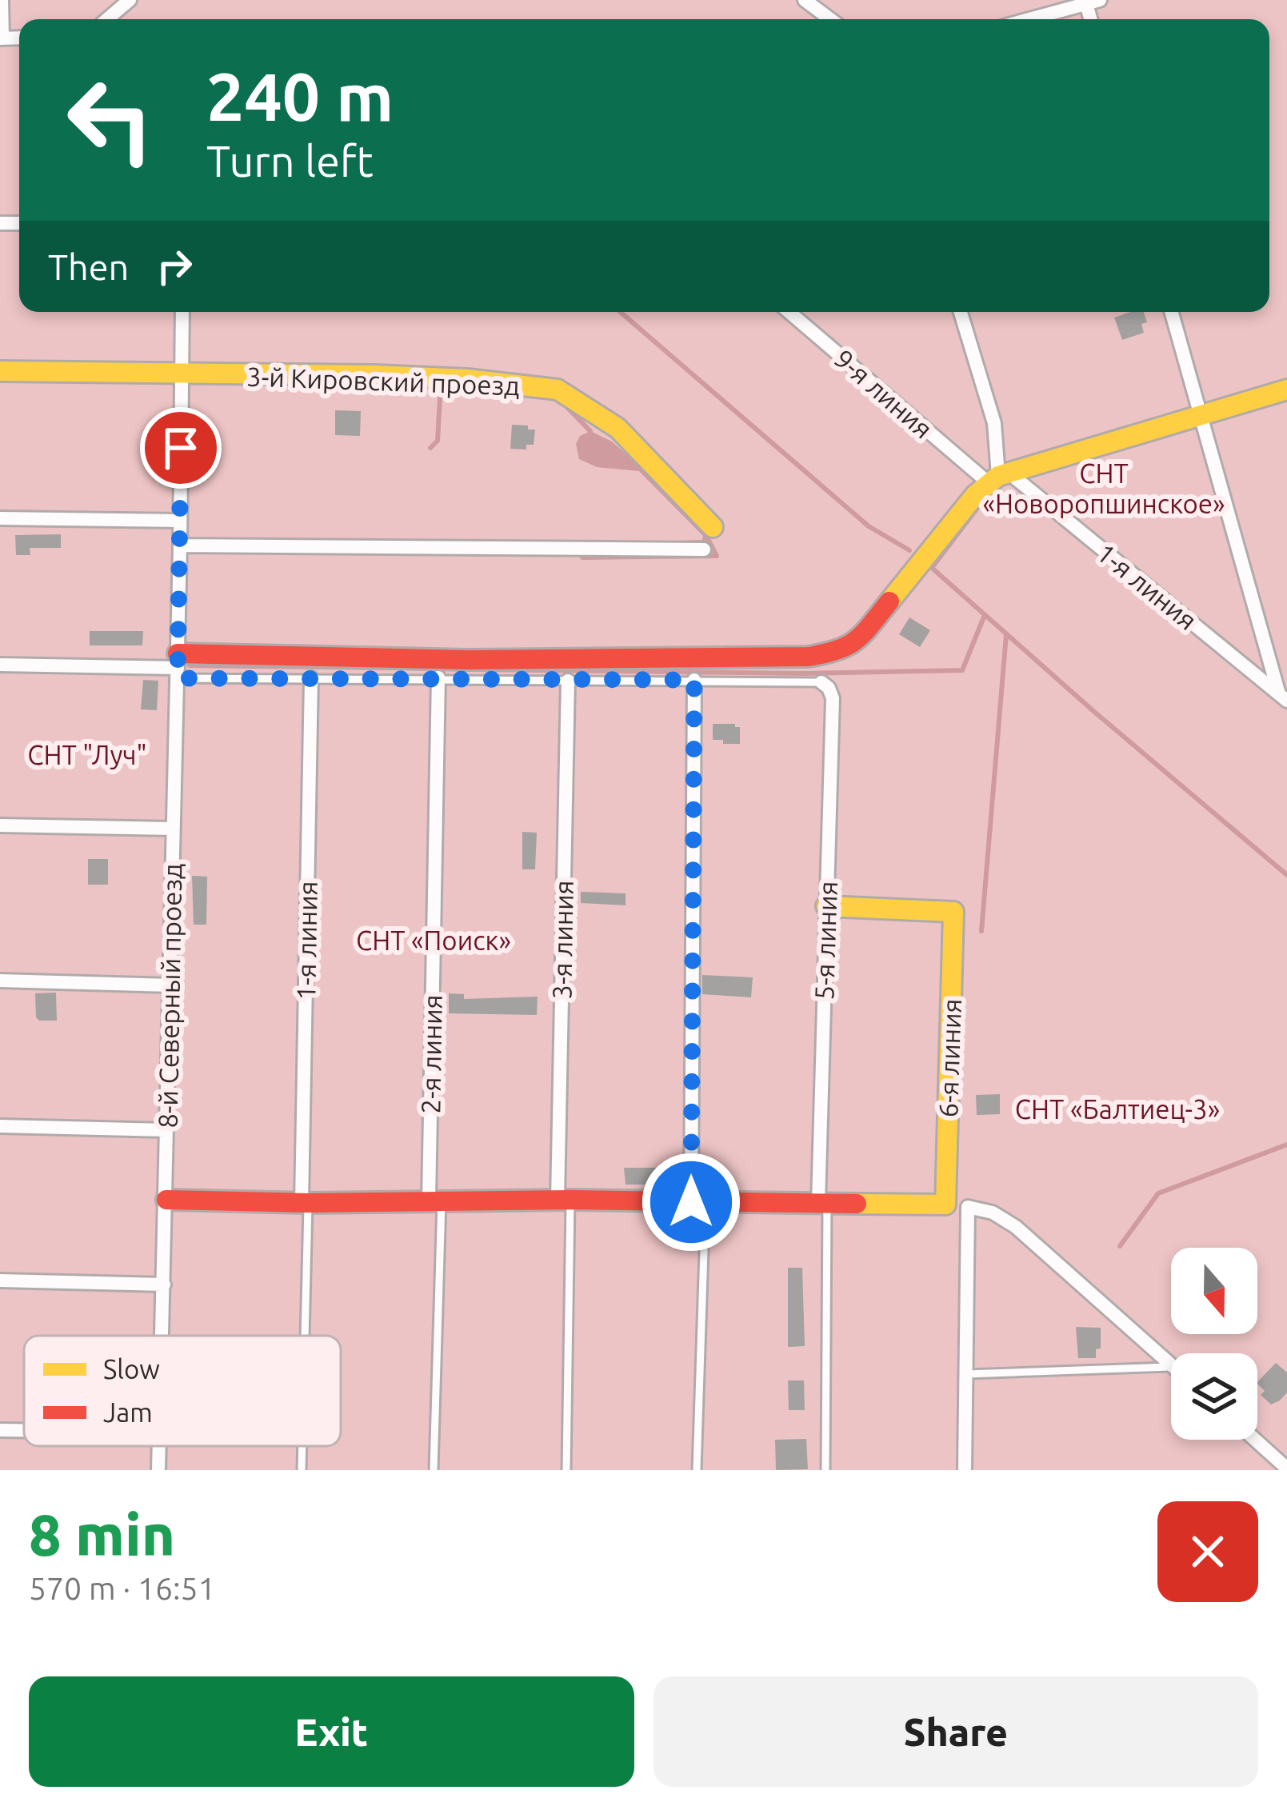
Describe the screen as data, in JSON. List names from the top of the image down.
{
  "streets": {
    "street": [
      "3-й Кировский проезд",
      "9-я линия",
      "1-я линия",
      "3-я линия",
      "5-я линия",
      "8-й Северный проезд",
      "2-я линия",
      "6-я линия"
    ]
  },
  "crossings": [
    ["3-й Кировский проезд", "8-й Северный проезд"],
    ["9-я линия", "1-я линия"],
    ["5-я линия", "6-я линия"]
  ],
  "parks": [
    "СНТ «Новоропшинское»",
    "СНТ \"Луч\"",
    "СНТ «Поиск»",
    "СНТ «Балтиец-3»"
  ],
  "legend": ["Slow", "Jam"],
  "north": "bottom",
  "page": {
    "turn": ["240 m", "Turn left"],
    "then": "Then",
    "heading": ["8 min", "570 m · 16:51"],
    "buttons": ["Exit", "Share"]
  }
}
